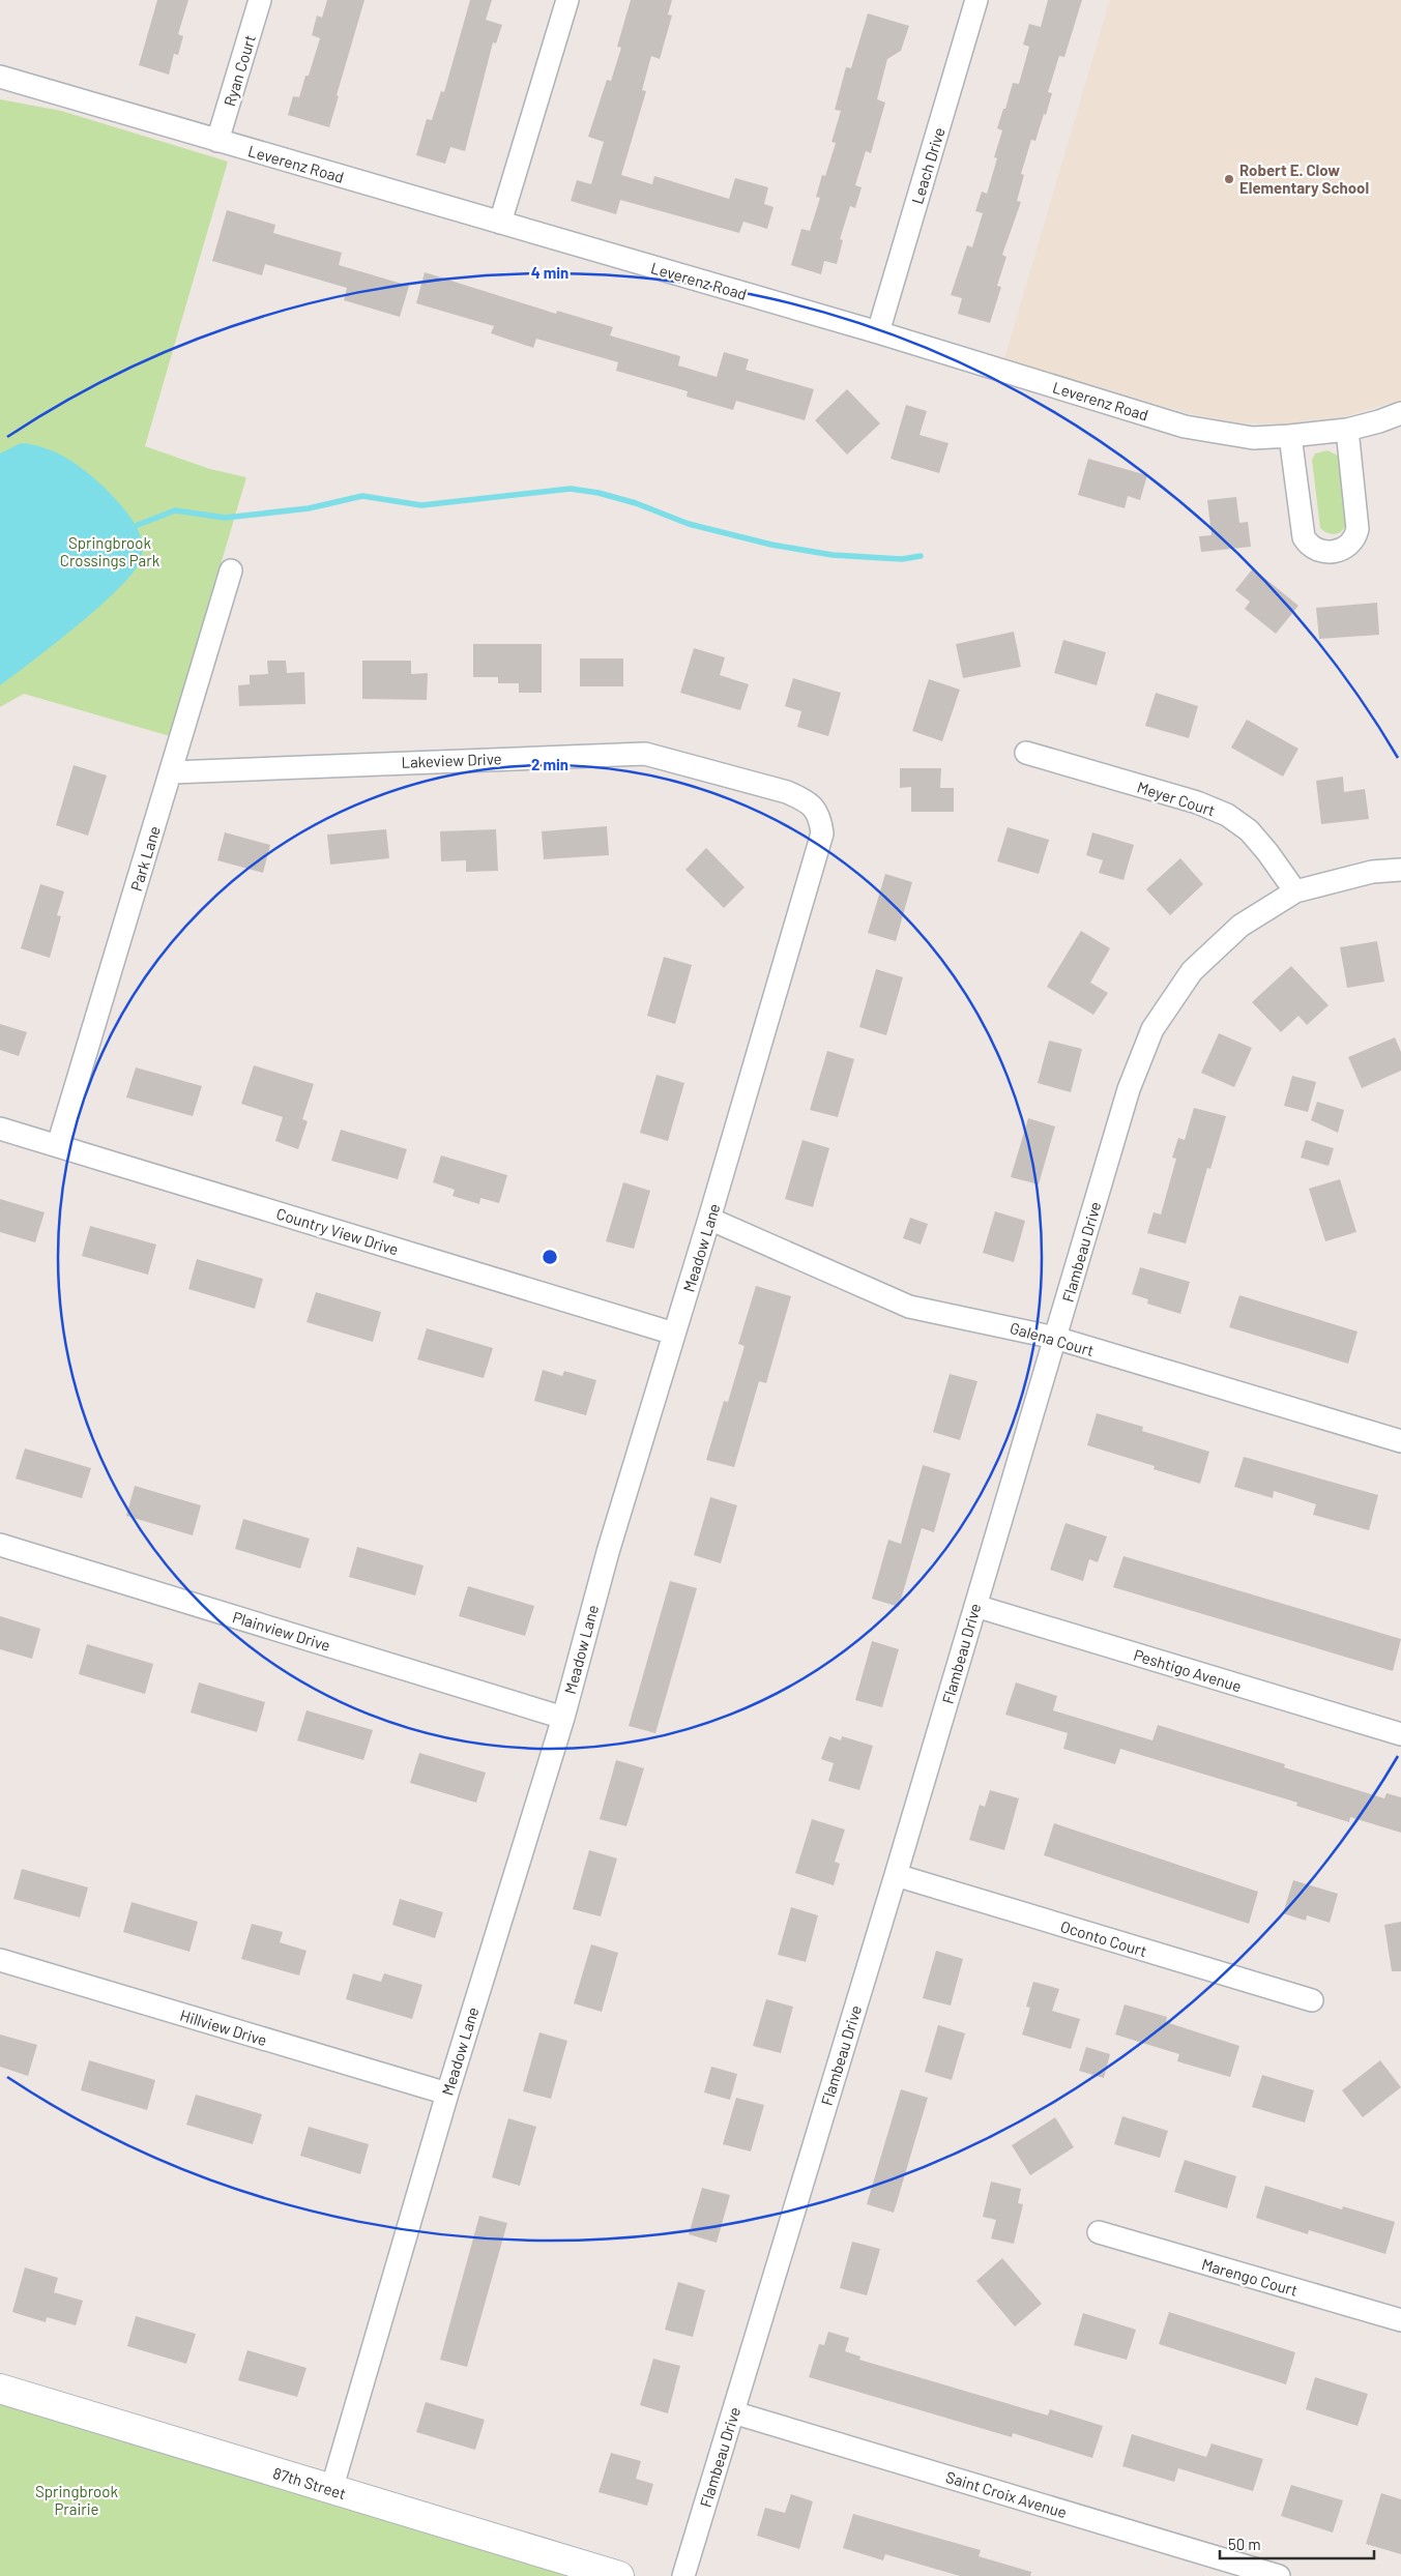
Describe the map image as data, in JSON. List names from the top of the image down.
{
  "streets": {
    "street": [
      "Ryan Court",
      "Leverenz Road",
      "Leach Drive",
      "Lakeview Drive",
      "Meyer Court",
      "Park Lane",
      "Country View Drive",
      "Meadow Lane",
      "Flambeau Drive",
      "Galena Court",
      "Plainview Drive",
      "Peshtigo Avenue",
      "Oconto Court",
      "Hillview Drive",
      "Marengo Court",
      "87th Street",
      "Saint Croix Avenue"
    ]
  },
  "crossings": [
    ["Ryan Court", "Leverenz Road"],
    ["Leverenz Road", "Leach Drive"],
    ["Lakeview Drive", "Park Lane"],
    ["Lakeview Drive", "Meadow Lane"],
    ["Meyer Court", "Flambeau Drive"],
    ["Park Lane", "Country View Drive"],
    ["Country View Drive", "Meadow Lane"],
    ["Meadow Lane", "Galena Court"],
    ["Meadow Lane", "Plainview Drive"],
    ["Meadow Lane", "Hillview Drive"],
    ["Meadow Lane", "87th Street"],
    ["Flambeau Drive", "Galena Court"],
    ["Flambeau Drive", "Peshtigo Avenue"],
    ["Flambeau Drive", "Oconto Court"],
    ["Flambeau Drive", "Saint Croix Avenue"]
  ],
  "parks": ["Springbrook Crossings Park", "Springbrook Prairie"],
  "places": ["Robert E. Clow Elementary School"],
  "scale_bar": "50 m",
  "rings": ["4 min", "2 min"]
}
